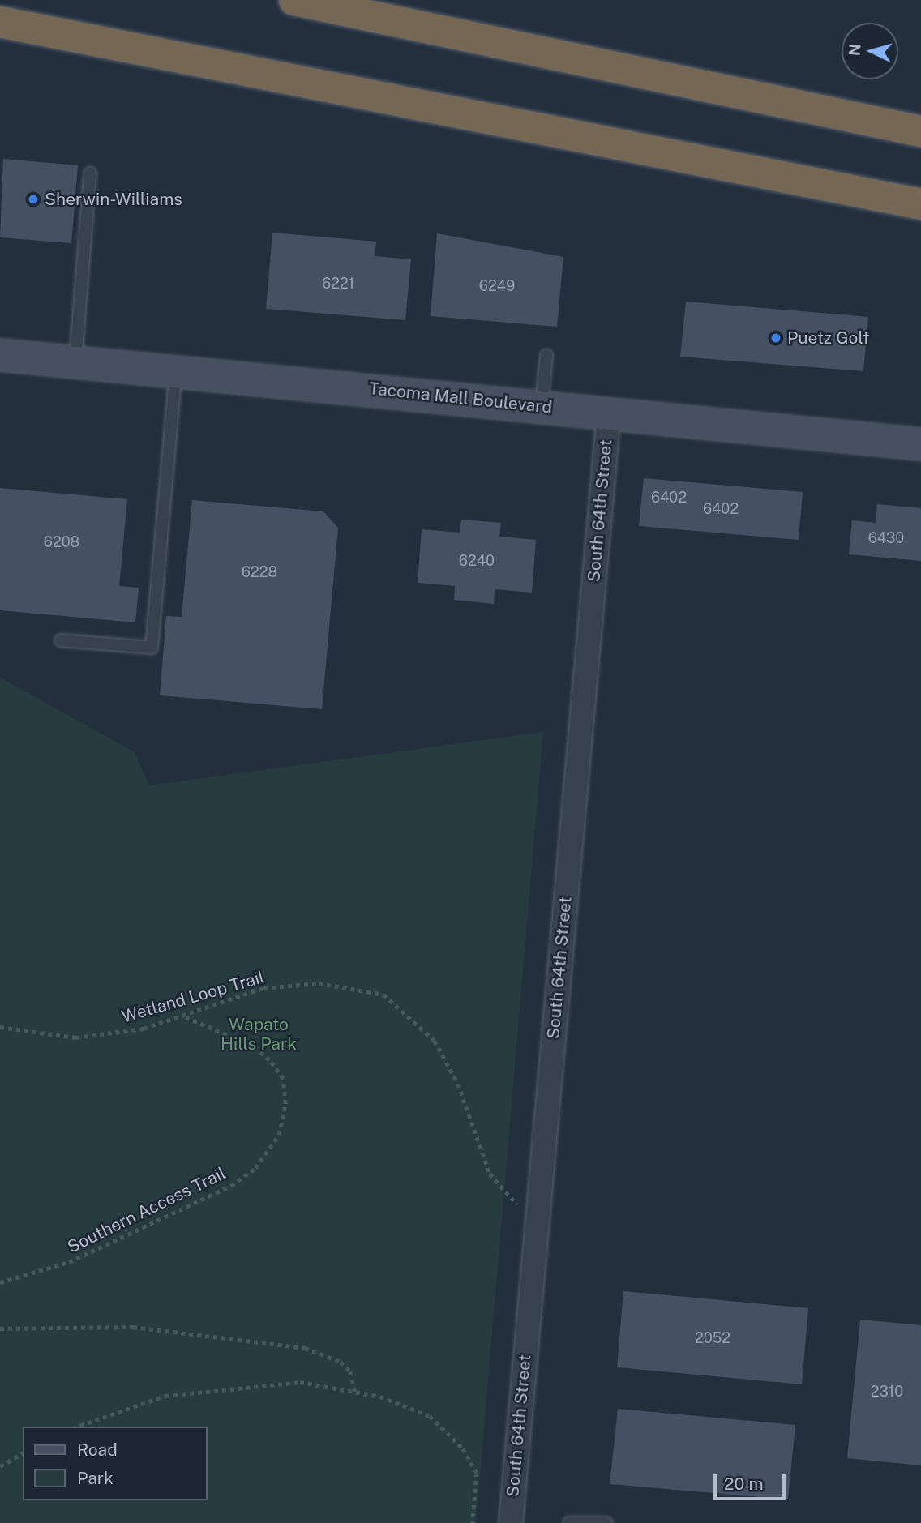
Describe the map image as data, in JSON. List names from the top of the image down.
{
  "streets": {
    "main road": ["Tacoma Mall Boulevard"],
    "street": ["South 64th Street"],
    "path": ["Wetland Loop Trail", "Southern Access Trail"]
  },
  "crossings": [
    ["Tacoma Mall Boulevard", "South 64th Street"],
    ["South 64th Street", "Wetland Loop Trail"],
    ["Wetland Loop Trail", "Southern Access Trail"]
  ],
  "parks": ["Wapato Hills Park"],
  "places": ["Sherwin-Williams", "Puetz Golf"],
  "house_numbers": [
    "6221",
    "6249",
    "6402",
    "6402",
    "6430",
    "6208",
    "6240",
    "6228",
    "2052",
    "2310"
  ],
  "legend": ["Road", "Park"],
  "scale_bar": "20 m",
  "north": "left"
}
